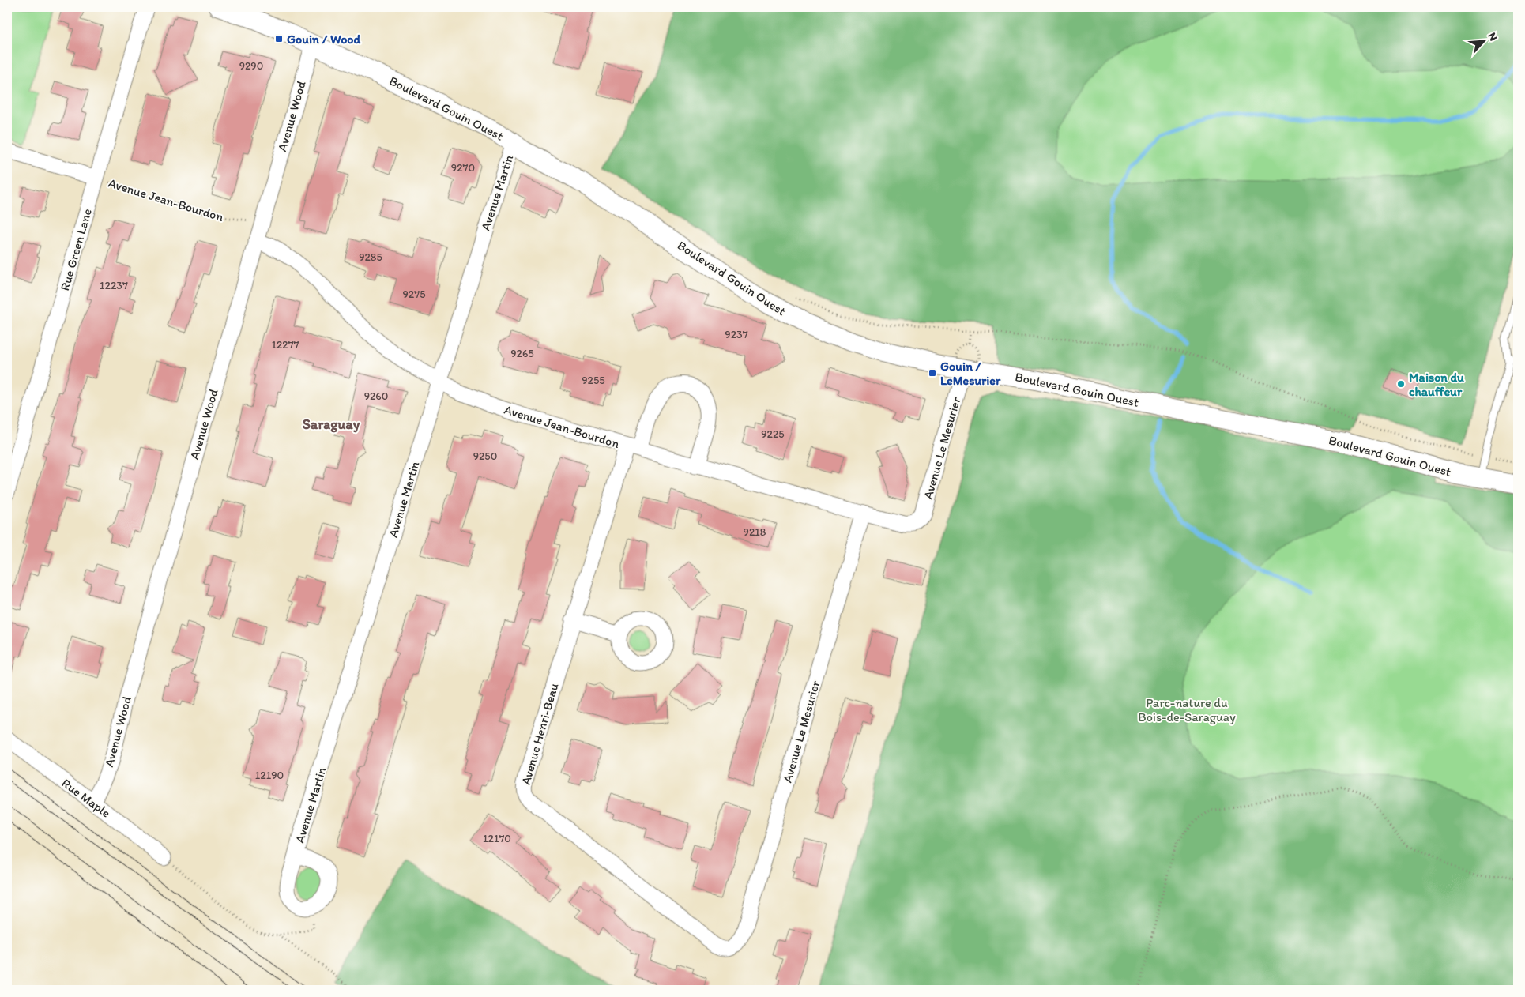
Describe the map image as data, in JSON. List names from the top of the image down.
{
  "streets": {
    "street": [
      "Boulevard Gouin Ouest",
      "Avenue Wood",
      "Avenue Martin",
      "Avenue Jean-Bourdon",
      "Rue Green Lane",
      "Avenue Le Mesurier",
      "Avenue Henri-Beau",
      "Rue Maple"
    ]
  },
  "crossings": [
    ["Boulevard Gouin Ouest", "Avenue Wood"],
    ["Boulevard Gouin Ouest", "Avenue Martin"],
    ["Boulevard Gouin Ouest", "Avenue Le Mesurier"],
    ["Avenue Wood", "Avenue Jean-Bourdon"],
    ["Avenue Wood", "Rue Maple"],
    ["Avenue Martin", "Avenue Jean-Bourdon"],
    ["Avenue Jean-Bourdon", "Rue Green Lane"],
    ["Avenue Jean-Bourdon", "Avenue Le Mesurier"],
    ["Avenue Jean-Bourdon", "Avenue Henri-Beau"],
    ["Avenue Le Mesurier", "Avenue Henri-Beau"]
  ],
  "districts": ["Saraguay"],
  "parks": ["Parc-nature du Bois-de-Saraguay"],
  "places": {
    "transit": ["Gouin / Wood", "Gouin / LeMesurier"],
    "other": ["Maison du chauffeur"]
  },
  "house_numbers": [
    "9290",
    "9270",
    "9285",
    "12237",
    "9275",
    "9237",
    "12277",
    "9265",
    "9255",
    "9260",
    "9225",
    "9250",
    "9218",
    "12190",
    "12170"
  ],
  "north": "top right"
}
